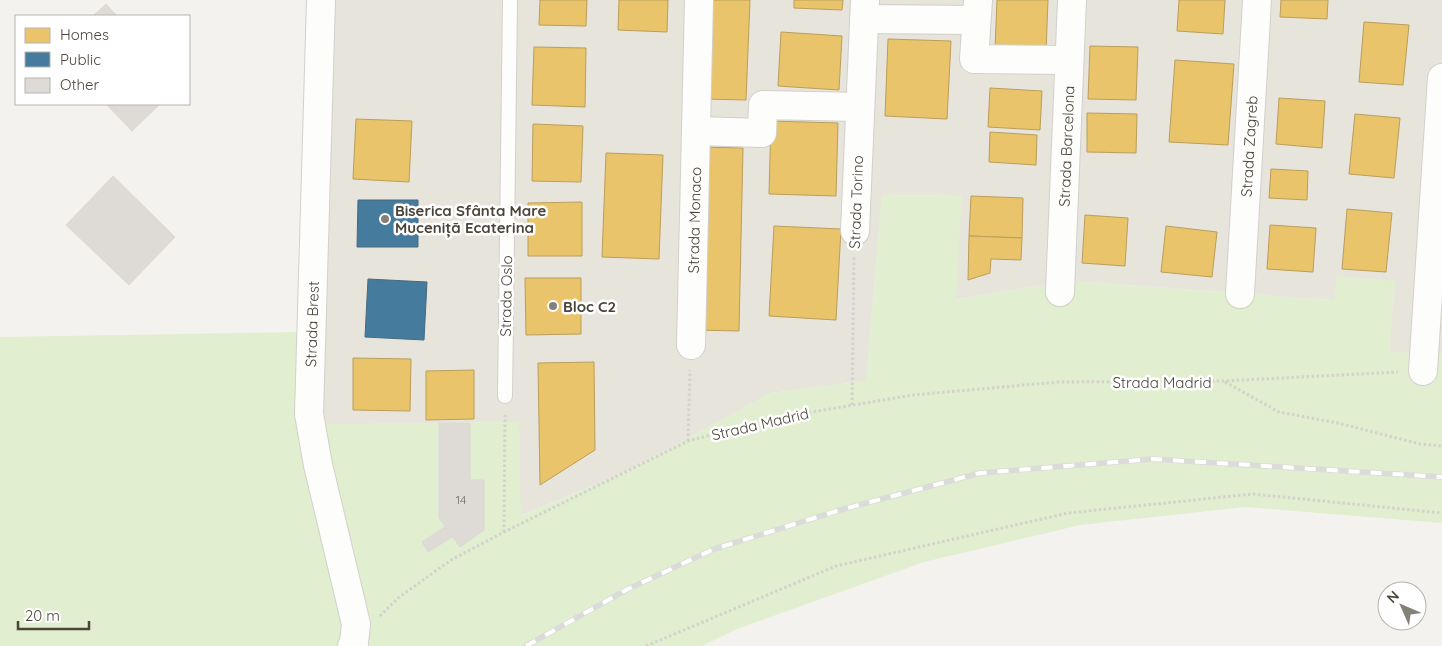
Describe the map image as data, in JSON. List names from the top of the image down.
{
  "streets": {
    "street": [
      "Strada Barcelona",
      "Strada Zagreb",
      "Strada Torino",
      "Strada Monaco",
      "Strada Brest"
    ],
    "lane": ["Strada Oslo"],
    "path": ["Strada Madrid"]
  },
  "crossings": [
    ["Strada Torino", "Strada Madrid"],
    ["Strada Brest", "Strada Madrid"]
  ],
  "places": ["Biserica Sfânta Mare Muceniță Ecaterina", "Bloc C2"],
  "house_numbers": ["14"],
  "legend": ["Homes", "Public", "Other"],
  "scale_bar": "20 m",
  "north": "top left"
}
